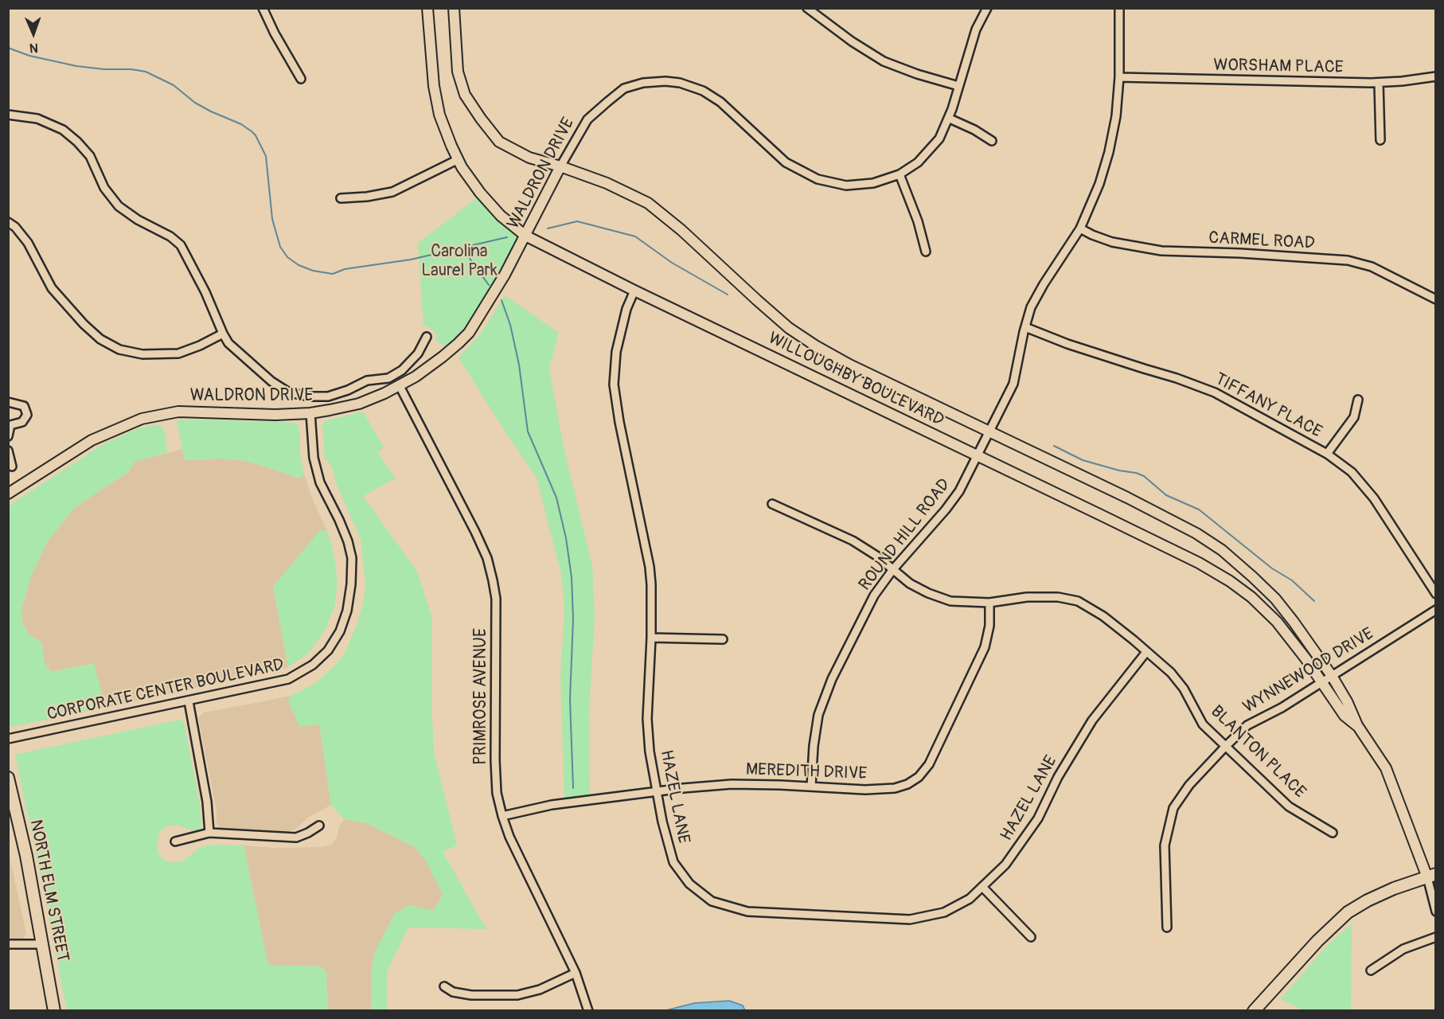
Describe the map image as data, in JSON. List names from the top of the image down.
{
  "streets": {
    "main road": ["NORTH ELM STREET"],
    "street": [
      "WORSHAM PLACE",
      "WALDRON DRIVE",
      "CARMEL ROAD",
      "WILLOUGHBY BOULEVARD",
      "TIFFANY PLACE",
      "ROUND HILL ROAD",
      "WYNNEWOOD DRIVE",
      "CORPORATE CENTER BOULEVARD",
      "PRIMROSE AVENUE",
      "BLANTON PLACE",
      "MEREDITH DRIVE",
      "HAZEL LANE"
    ]
  },
  "crossings": [
    ["WORSHAM PLACE", "ROUND HILL ROAD"],
    ["WALDRON DRIVE", "WILLOUGHBY BOULEVARD"],
    ["WALDRON DRIVE", "CORPORATE CENTER BOULEVARD"],
    ["WALDRON DRIVE", "PRIMROSE AVENUE"],
    ["CARMEL ROAD", "ROUND HILL ROAD"],
    ["WILLOUGHBY BOULEVARD", "ROUND HILL ROAD"],
    ["WILLOUGHBY BOULEVARD", "WYNNEWOOD DRIVE"],
    ["WILLOUGHBY BOULEVARD", "HAZEL LANE"],
    ["TIFFANY PLACE", "ROUND HILL ROAD"],
    ["ROUND HILL ROAD", "BLANTON PLACE"],
    ["ROUND HILL ROAD", "MEREDITH DRIVE"],
    ["WYNNEWOOD DRIVE", "BLANTON PLACE"],
    ["PRIMROSE AVENUE", "MEREDITH DRIVE"],
    ["BLANTON PLACE", "MEREDITH DRIVE"],
    ["BLANTON PLACE", "HAZEL LANE"],
    ["MEREDITH DRIVE", "HAZEL LANE"]
  ],
  "parks": ["Carolina Laurel Park"],
  "north": "bottom"
}
